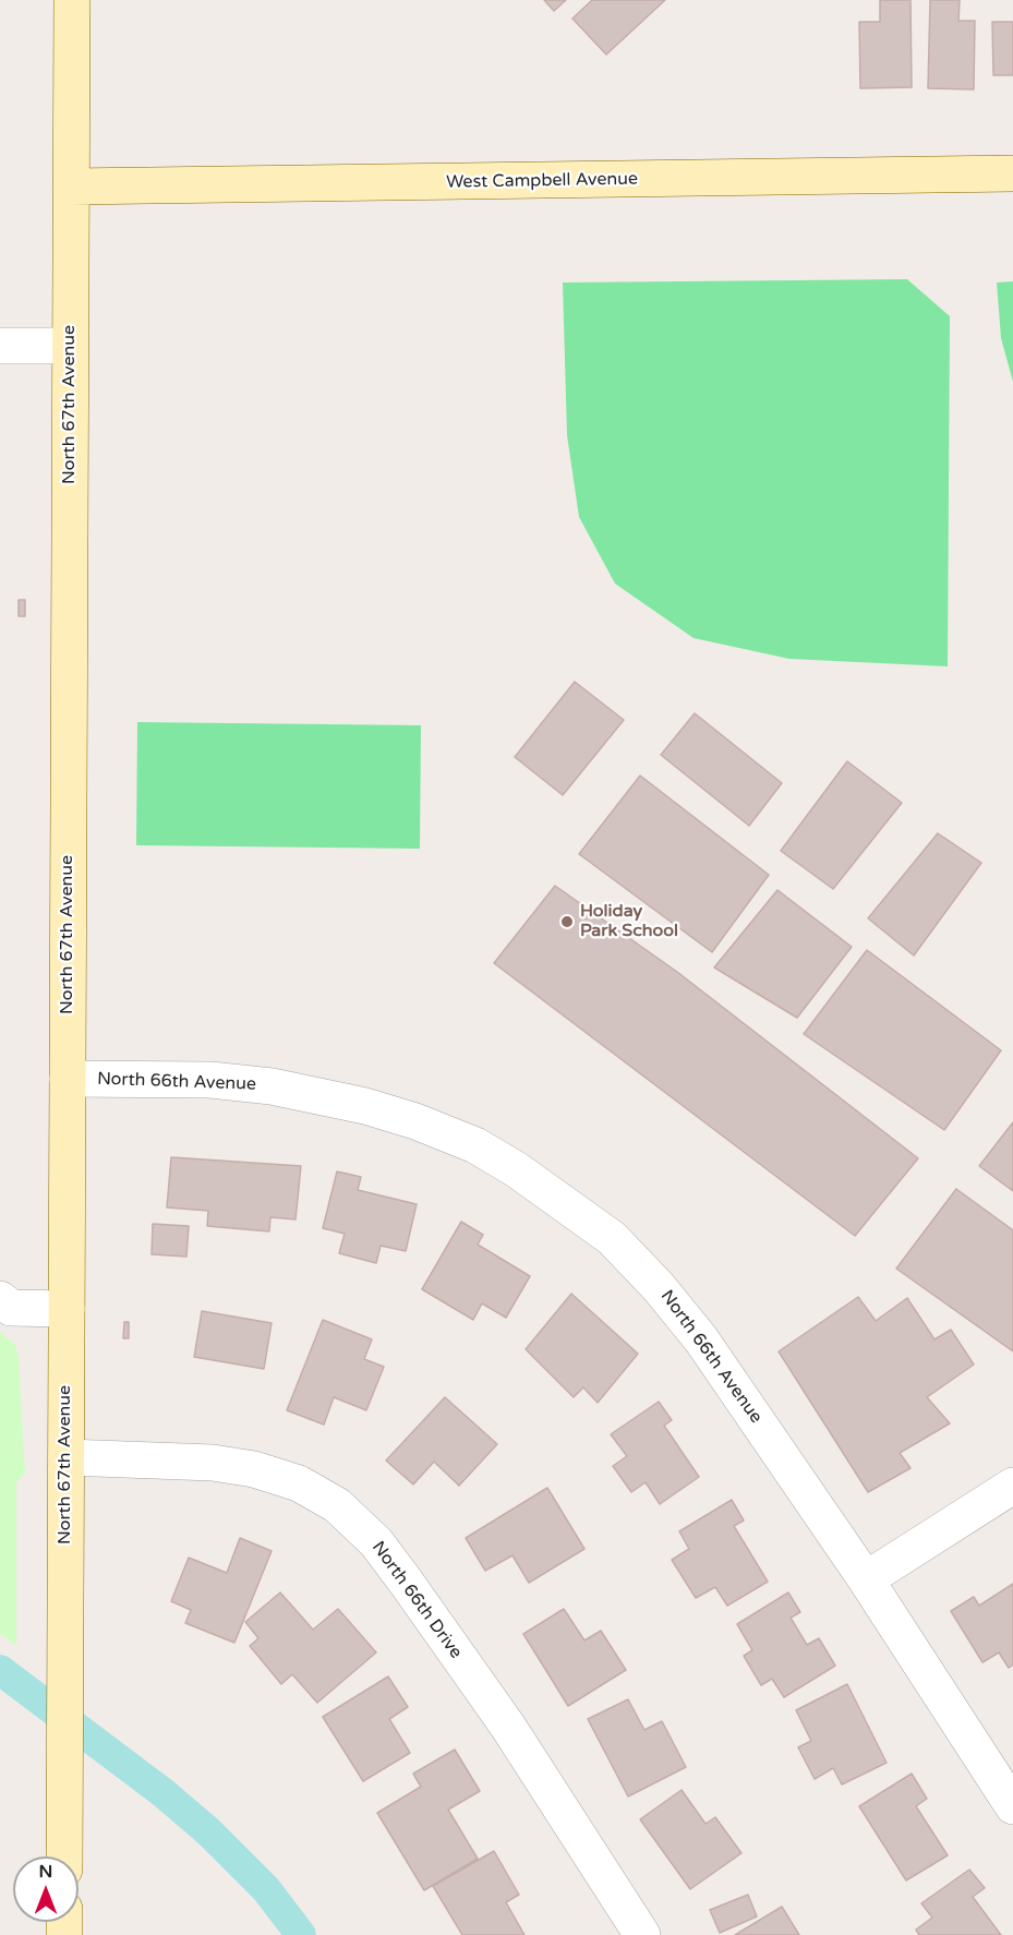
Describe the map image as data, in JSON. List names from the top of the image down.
{
  "streets": {
    "main road": ["West Campbell Avenue", "North 67th Avenue"],
    "street": ["North 66th Avenue", "North 66th Drive"]
  },
  "crossings": [
    ["West Campbell Avenue", "North 67th Avenue"],
    ["North 67th Avenue", "North 66th Avenue"],
    ["North 67th Avenue", "North 66th Drive"]
  ],
  "places": ["Holiday Park School"],
  "north": "top"
}
